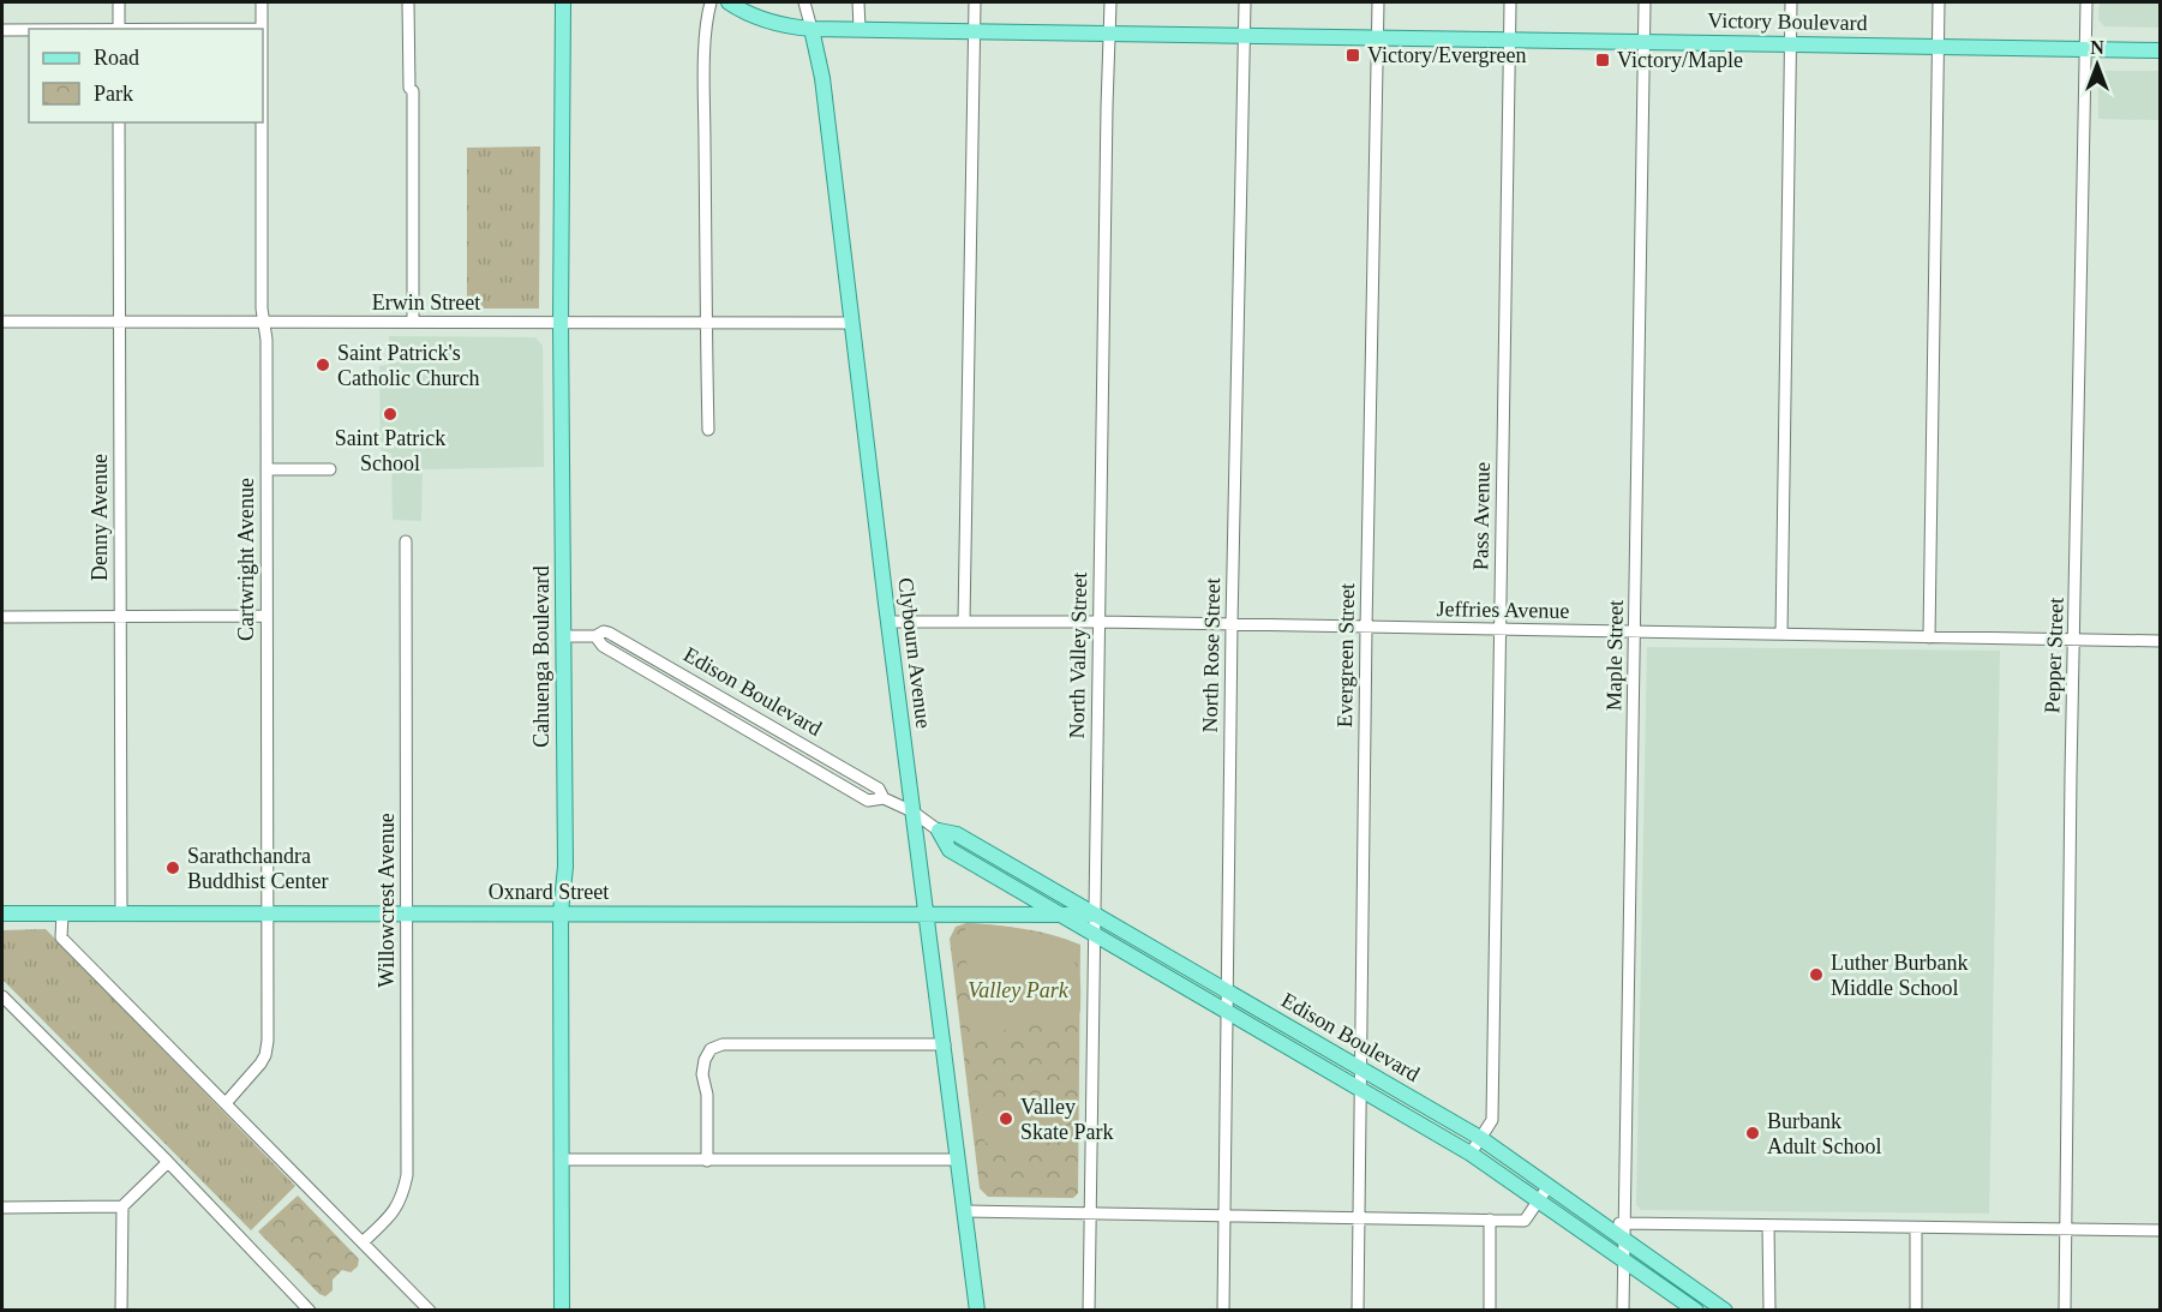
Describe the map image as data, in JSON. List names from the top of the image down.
{
  "streets": {
    "main road": [
      "Victory Boulevard",
      "Clybourn Avenue",
      "Cahuenga Boulevard",
      "Edison Boulevard",
      "Oxnard Street"
    ],
    "street": [
      "Erwin Street",
      "Pass Avenue",
      "Denny Avenue",
      "Cartwright Avenue",
      "Jeffries Avenue",
      "North Valley Street",
      "North Rose Street",
      "Evergreen Street",
      "Maple Street",
      "Pepper Street",
      "Willowcrest Avenue"
    ]
  },
  "crossings": [
    ["Victory Boulevard", "Pass Avenue"],
    ["Victory Boulevard", "Clybourn Avenue"],
    ["Victory Boulevard", "North Valley Street"],
    ["Victory Boulevard", "North Rose Street"],
    ["Victory Boulevard", "Evergreen Street"],
    ["Victory Boulevard", "Maple Street"],
    ["Victory Boulevard", "Pepper Street"],
    ["Erwin Street", "Denny Avenue"],
    ["Erwin Street", "Cartwright Avenue"],
    ["Erwin Street", "Clybourn Avenue"],
    ["Erwin Street", "Cahuenga Boulevard"],
    ["Pass Avenue", "Jeffries Avenue"],
    ["Pass Avenue", "Edison Boulevard"],
    ["Denny Avenue", "Oxnard Street"],
    ["Cartwright Avenue", "Oxnard Street"],
    ["Jeffries Avenue", "Clybourn Avenue"],
    ["Jeffries Avenue", "North Valley Street"],
    ["Jeffries Avenue", "North Rose Street"],
    ["Jeffries Avenue", "Evergreen Street"],
    ["Jeffries Avenue", "Maple Street"],
    ["Jeffries Avenue", "Pepper Street"],
    ["Clybourn Avenue", "Edison Boulevard"],
    ["Clybourn Avenue", "Oxnard Street"],
    ["North Valley Street", "Edison Boulevard"],
    ["North Valley Street", "Oxnard Street"],
    ["North Rose Street", "Edison Boulevard"],
    ["Evergreen Street", "Edison Boulevard"],
    ["Maple Street", "Edison Boulevard"],
    ["Cahuenga Boulevard", "Edison Boulevard"],
    ["Cahuenga Boulevard", "Oxnard Street"],
    ["Edison Boulevard", "Oxnard Street"],
    ["Oxnard Street", "Willowcrest Avenue"]
  ],
  "parks": ["Valley Park"],
  "places": {
    "transit": ["Victory/Evergreen", "Victory/Maple"],
    "other": [
      "Saint Patrick's Catholic Church",
      "Saint Patrick School",
      "Sarathchandra Buddhist Center",
      "Luther Burbank Middle School",
      "Valley Skate Park",
      "Burbank Adult School"
    ]
  },
  "legend": ["Road", "Park"],
  "north": "top"
}
